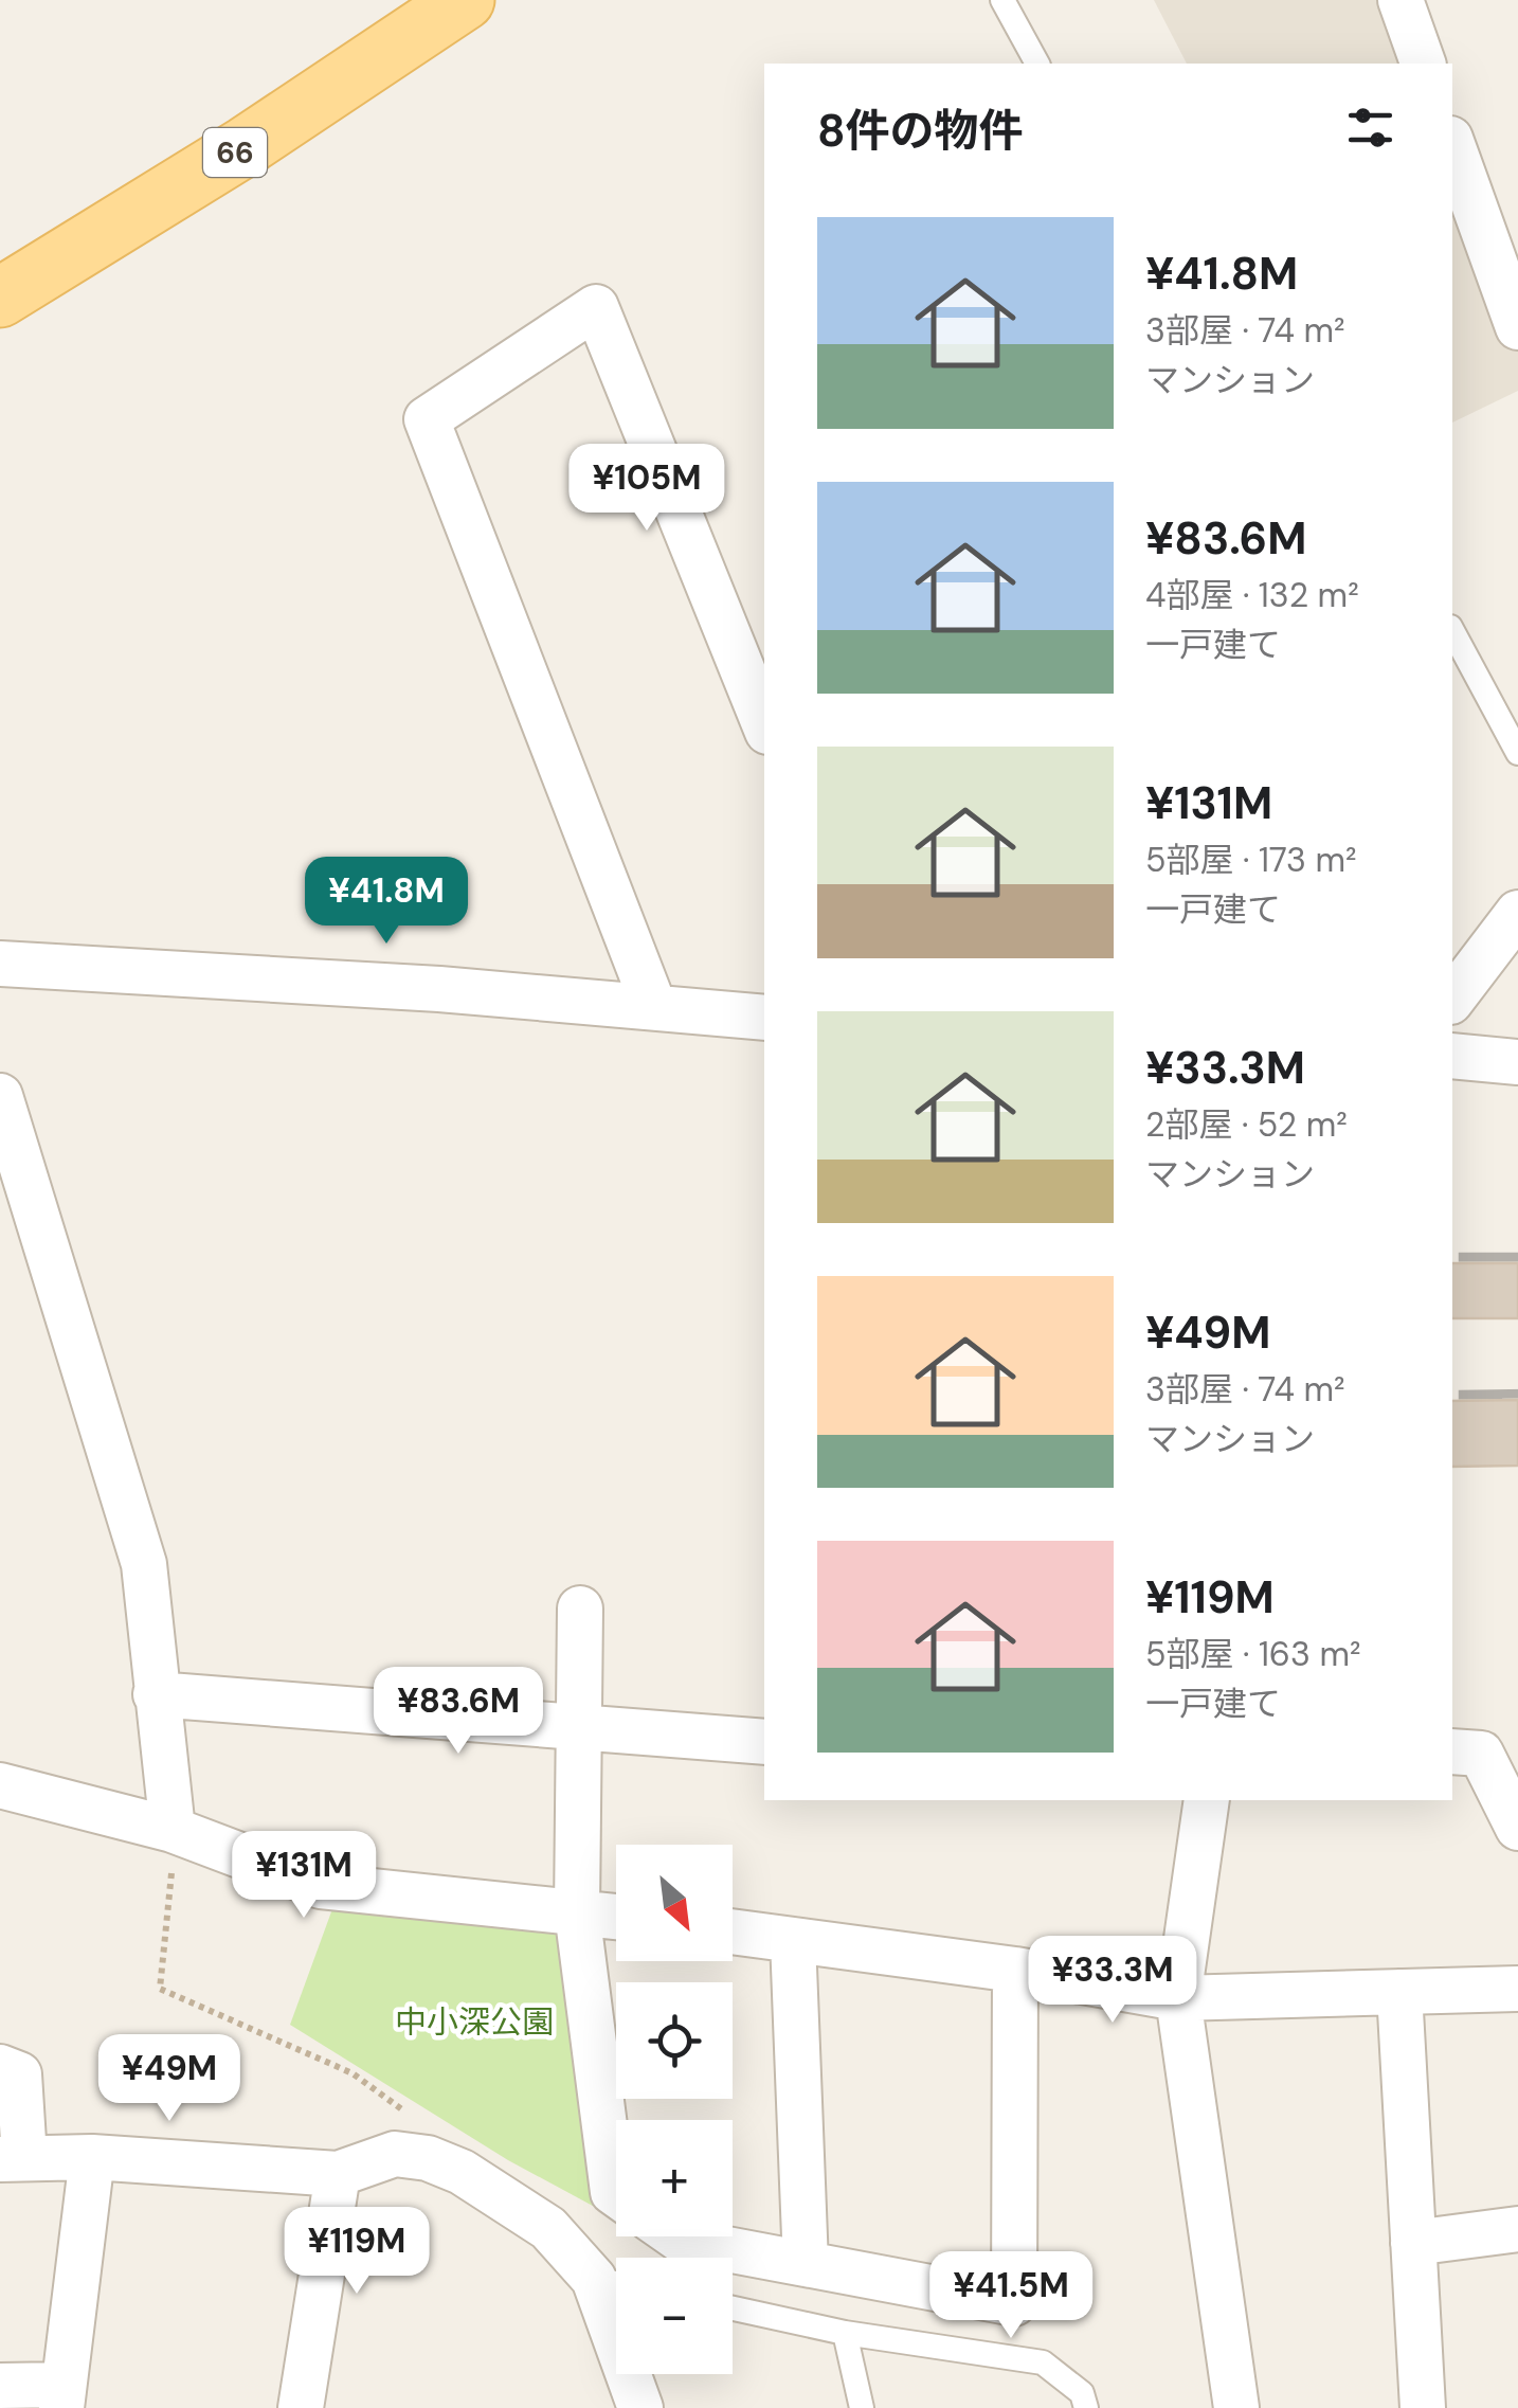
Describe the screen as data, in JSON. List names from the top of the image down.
{
  "streets": {
    "main road": ["66"]
  },
  "parks": ["中小深公園"],
  "north": "bottom right",
  "page": {
    "heading": "8件の物件",
    "list": [
      {
        "name": "¥41.8M",
        "note": "3部屋 · 74 m² · マンション"
      },
      {
        "name": "¥83.6M",
        "note": "4部屋 · 132 m² · 一戸建て"
      },
      {
        "name": "¥131M",
        "note": "5部屋 · 173 m² · 一戸建て"
      },
      {
        "name": "¥33.3M",
        "note": "2部屋 · 52 m² · マンション"
      },
      {
        "name": "¥49M",
        "note": "3部屋 · 74 m² · マンション"
      },
      {
        "name": "¥119M",
        "note": "5部屋 · 163 m² · 一戸建て"
      }
    ],
    "price": [
      "¥105M",
      "¥41.8M",
      "¥83.6M",
      "¥131M",
      "¥33.3M",
      "¥49M",
      "¥119M",
      "¥41.5M"
    ],
    "map_buttons": ["+", "−"]
  }
}
